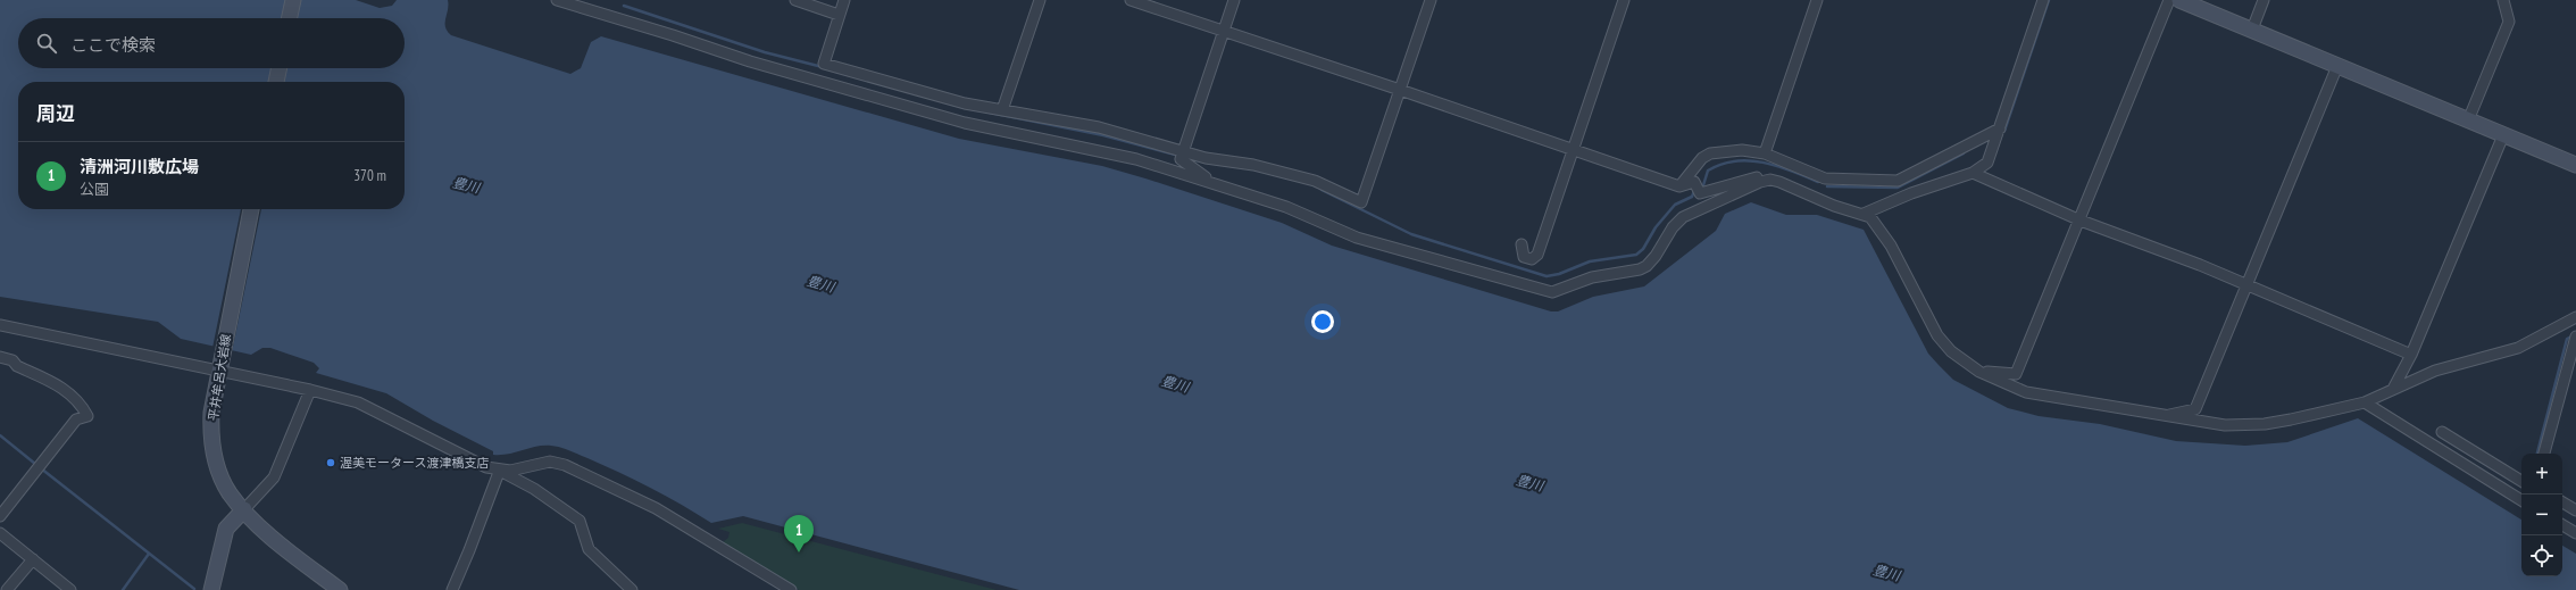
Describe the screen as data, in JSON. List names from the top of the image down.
{
  "streets": {
    "main road": ["平井牟呂大岩線"]
  },
  "water": ["豊川"],
  "places": ["渥美モータース渡津橋支店"],
  "page": {
    "search": "ここで検索",
    "heading": "周辺",
    "list": [
      {
        "mark": "1",
        "name": "清洲河川敷広場",
        "note": "公園",
        "value": "370 m"
      }
    ],
    "map_buttons": ["+", "−"],
    "pins": "1"
  }
}
